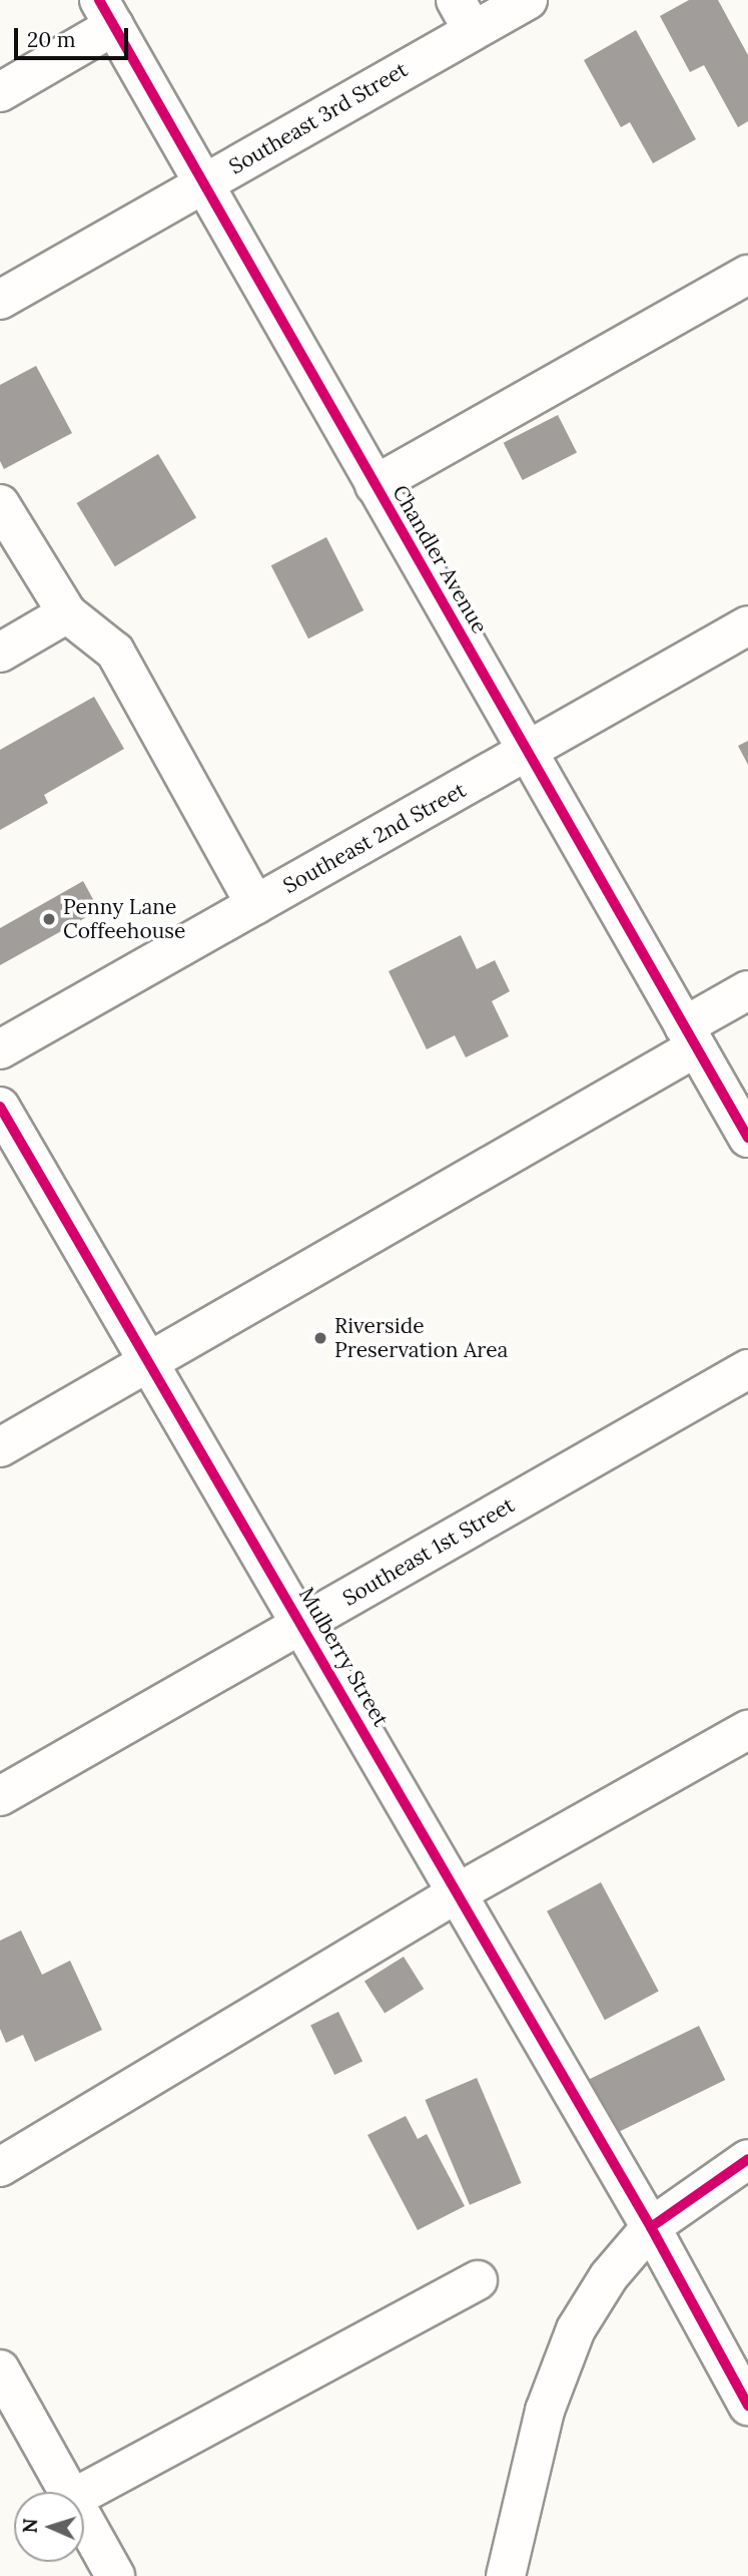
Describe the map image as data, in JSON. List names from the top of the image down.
{
  "streets": {
    "street": [
      "Southeast 3rd Street",
      "Chandler Avenue",
      "Southeast 2nd Street",
      "Southeast 1st Street",
      "Mulberry Street"
    ]
  },
  "crossings": [
    ["Southeast 3rd Street", "Chandler Avenue"],
    ["Chandler Avenue", "Southeast 2nd Street"],
    ["Southeast 1st Street", "Mulberry Street"]
  ],
  "places": ["Penny Lane Coffeehouse", "Riverside Preservation Area"],
  "scale_bar": "20 m",
  "north": "left"
}
